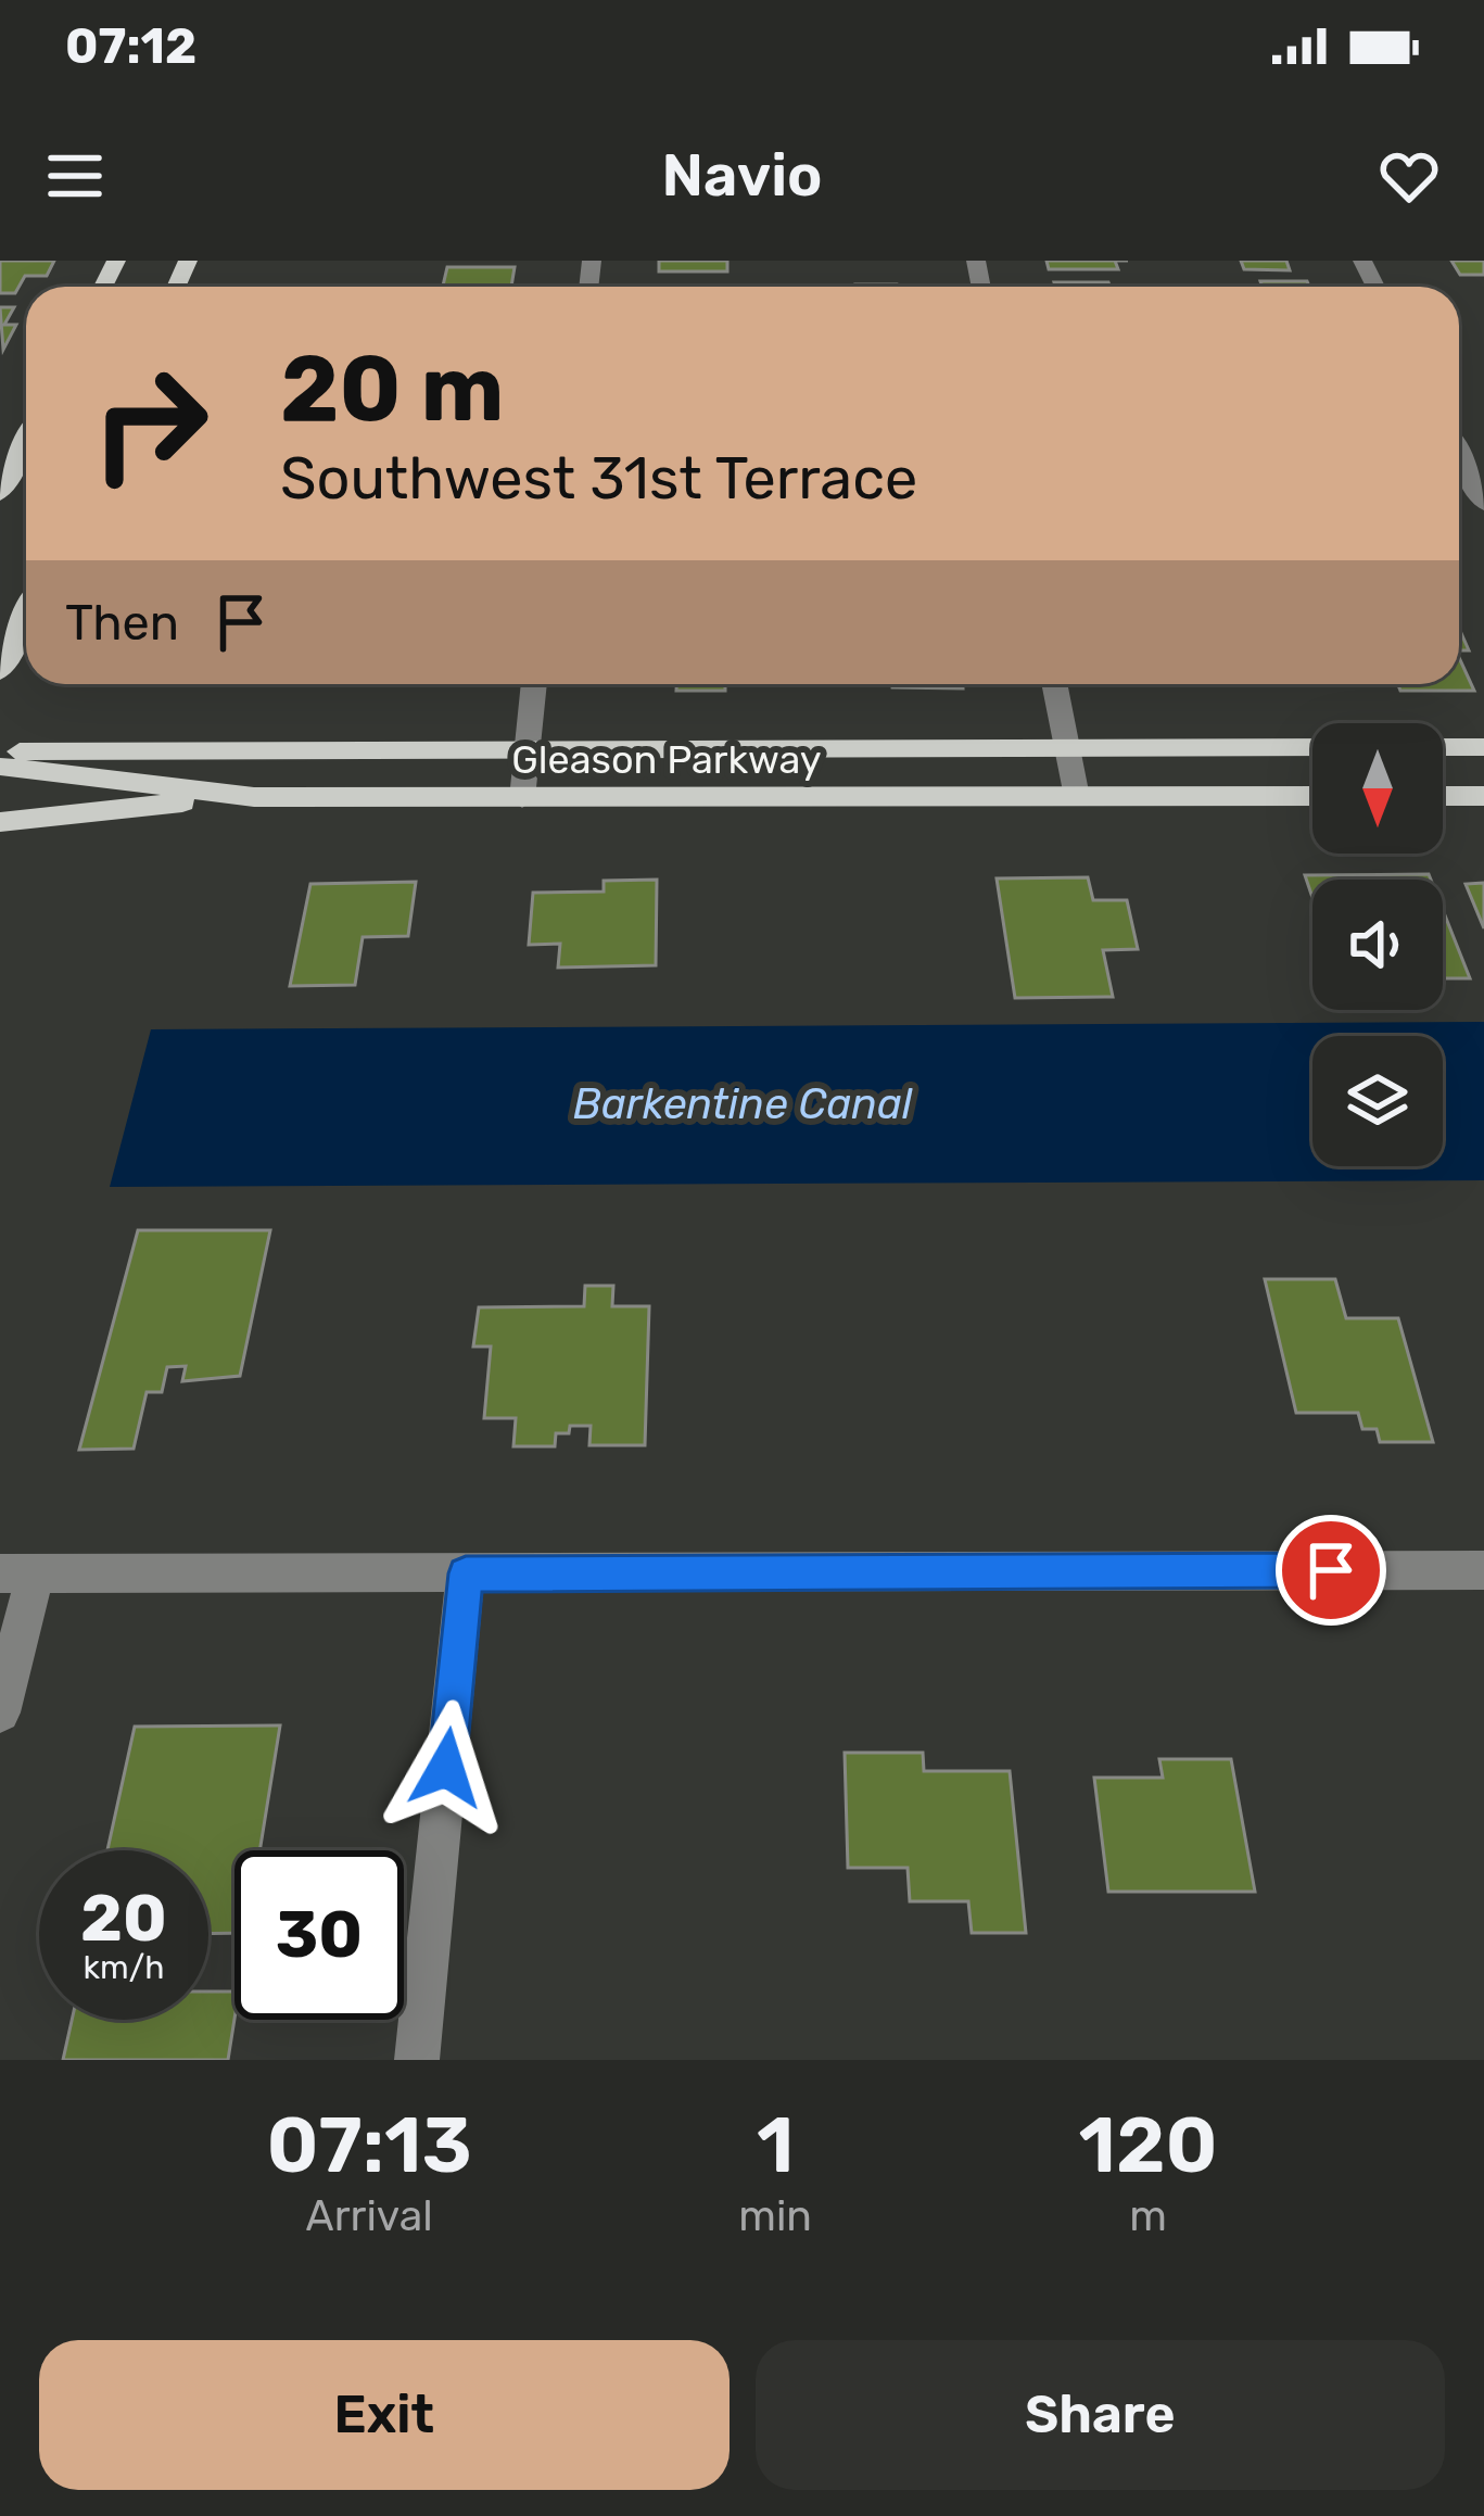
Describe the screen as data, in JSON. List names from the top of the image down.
{
  "streets": {
    "main road": ["Gleason Parkway"]
  },
  "water": ["Barkentine Canal"],
  "north": "bottom",
  "page": {
    "status": "07:12",
    "header": "Navio",
    "turn": ["20 m", "Southwest 31st Terrace"],
    "then": "Then",
    "speed": "20 km/h",
    "limit": "30",
    "eta": [
      "07:13",
      "Arrival",
      "1",
      "min",
      "120",
      "m"
    ],
    "buttons": ["Exit", "Share"]
  }
}
